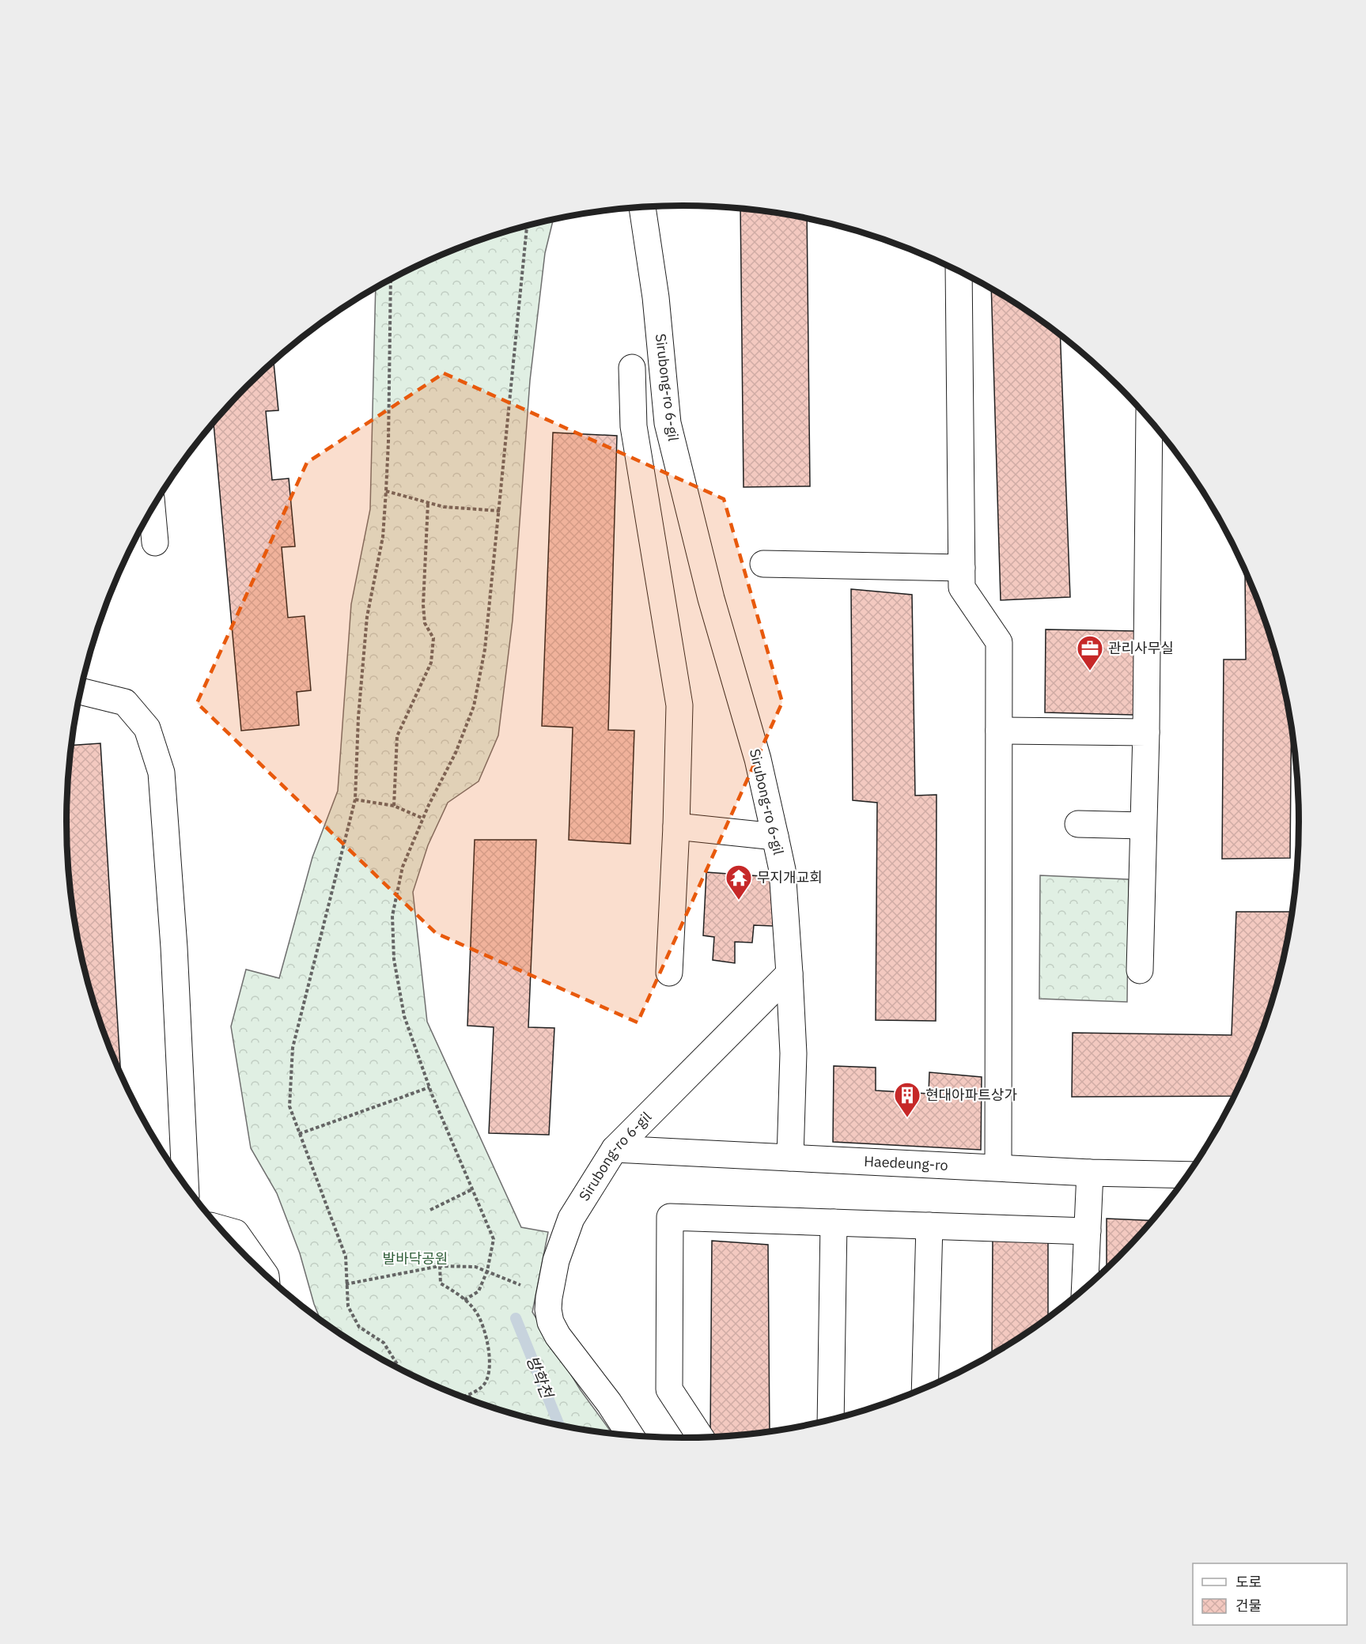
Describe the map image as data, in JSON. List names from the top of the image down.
{
  "streets": {
    "street": ["Sirubong-ro 6-gil", "Haedeung-ro"]
  },
  "crossings": [
    ["Sirubong-ro 6-gil", "Haedeung-ro"]
  ],
  "water": ["방학천"],
  "parks": ["발바닥공원"],
  "places": {
    "office": ["관리사무실"],
    "temple": ["무지개교회"],
    "building": ["현대아파트상가"]
  },
  "legend": ["도로", "건물"]
}
